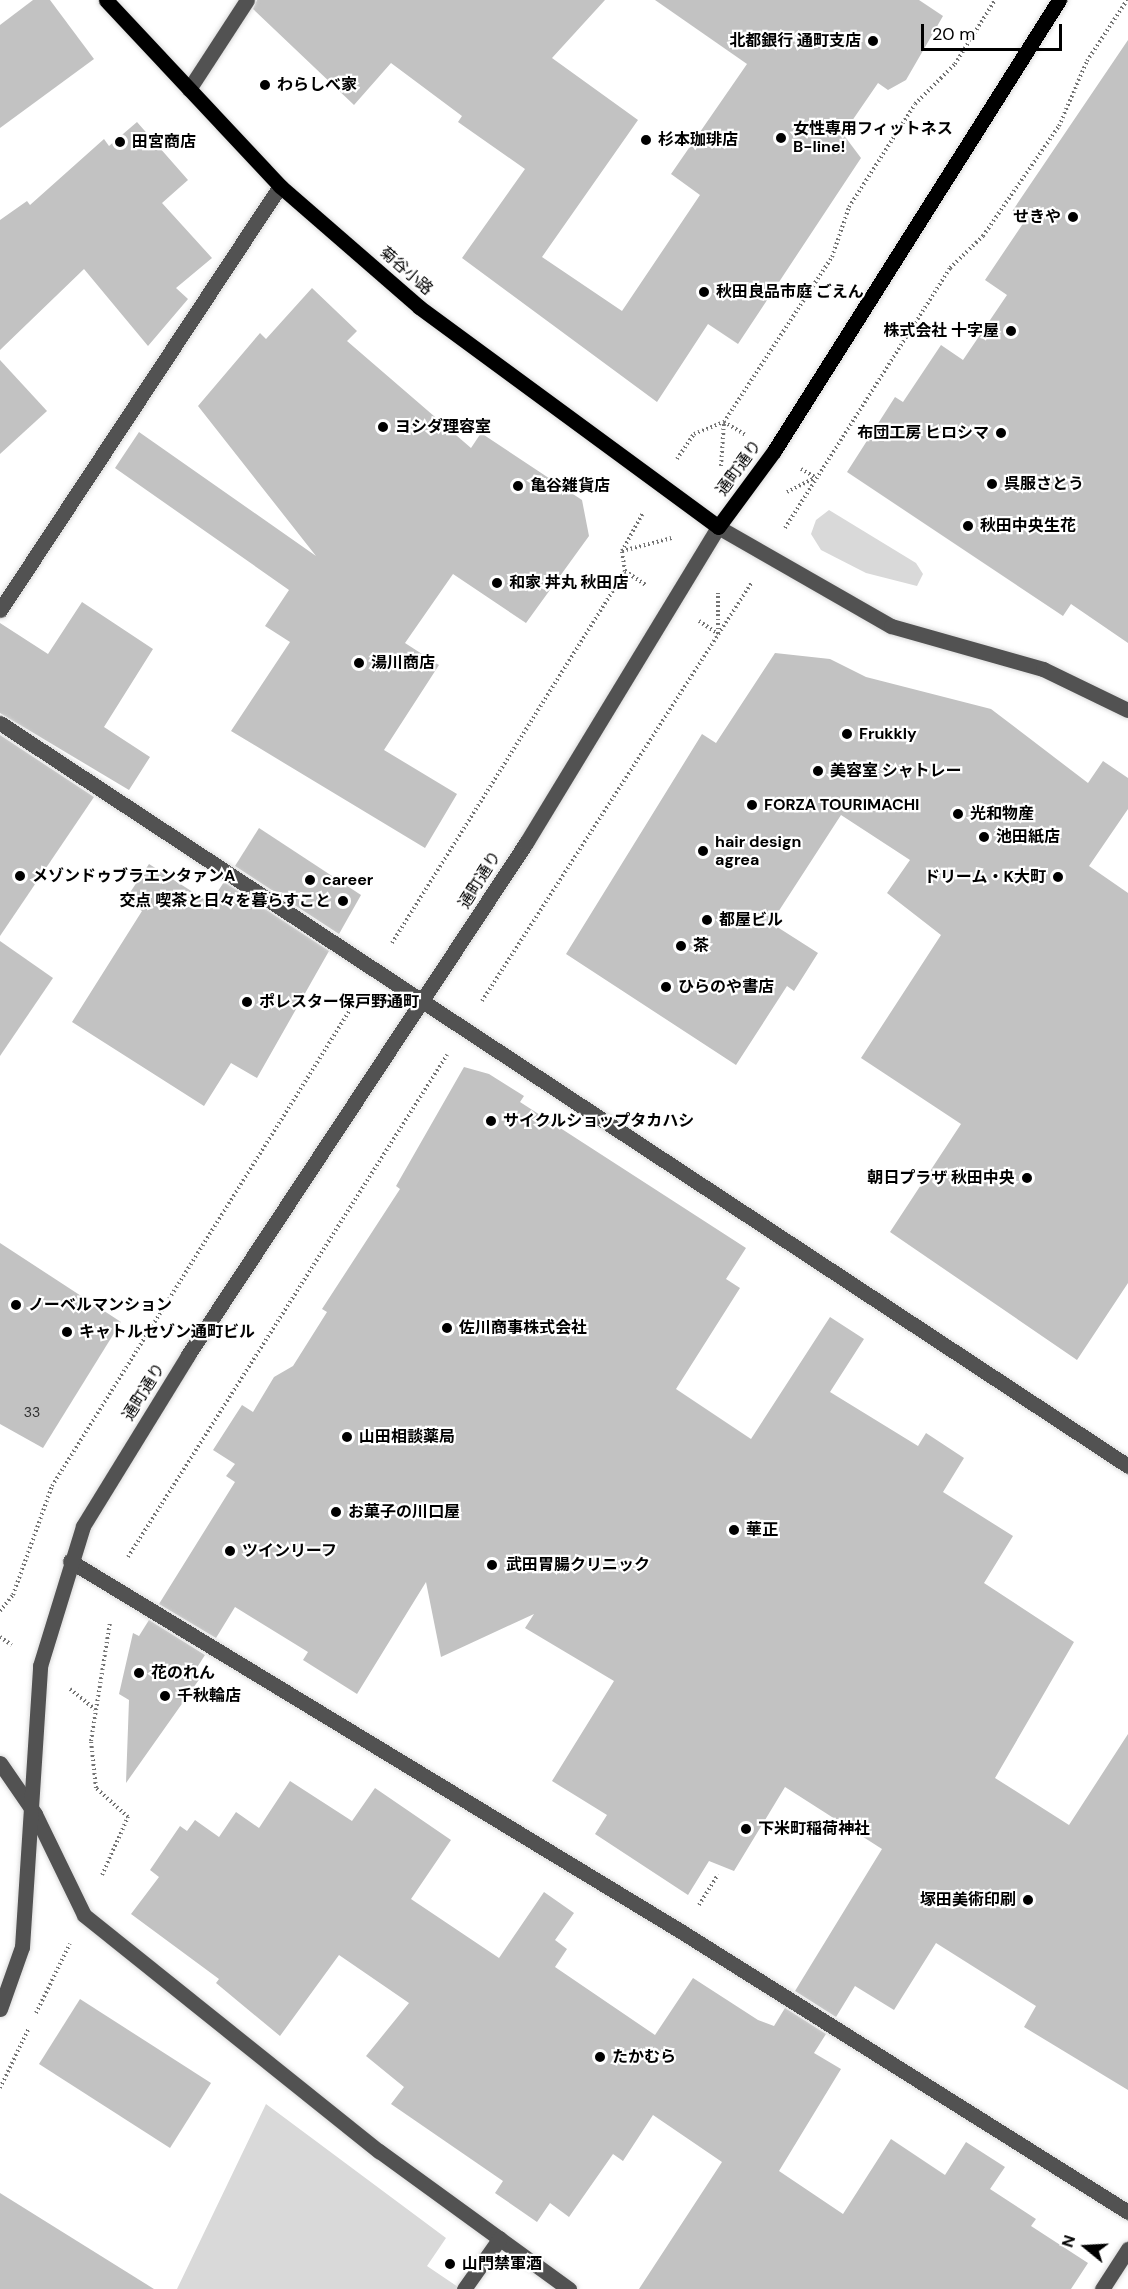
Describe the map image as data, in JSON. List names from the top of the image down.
{
  "streets": {
    "main road": ["菊谷小路", "通町通り"]
  },
  "crossings": [
    ["菊谷小路", "通町通り"]
  ],
  "places": [
    "北都銀行 通町支店",
    "わらしべ家",
    "女性専用フィットネス B-line!",
    "杉本珈琲店",
    "田宮商店",
    "せきや",
    "秋田良品市庭 ごえん",
    "株式会社 十字屋",
    "ヨシダ理容室",
    "布団工房 ヒロシマ",
    "呉服さとう",
    "亀谷雑貨店",
    "秋田中央生花",
    "和家 丼丸 秋田店",
    "湯川商店",
    "Frukkly",
    "美容室 シャトレー",
    "FORZA TOURIMACHI",
    "光和物産",
    "池田紙店",
    "hair design agrea",
    "メゾンドゥブラエンタァンA",
    "ドリーム・K大町",
    "career",
    "交点 喫茶と日々を暮らすこと",
    "都屋ビル",
    "茶",
    "ひらのや書店",
    "ポレスター保戸野通町",
    "サイクルショップタカハシ",
    "朝日プラザ 秋田中央",
    "ノーベルマンション",
    "佐川商事株式会社",
    "キャトルセゾン通町ビル",
    "山田相談薬局",
    "お菓子の川口屋",
    "華正",
    "ツインリーフ",
    "武田胃腸クリニック",
    "花のれん",
    "千秋輪店",
    "下米町稲荷神社",
    "塚田美術印刷",
    "たかむら",
    "山門禁軍酒"
  ],
  "house_numbers": ["33"],
  "scale_bar": "20 m",
  "north": "left"
}
